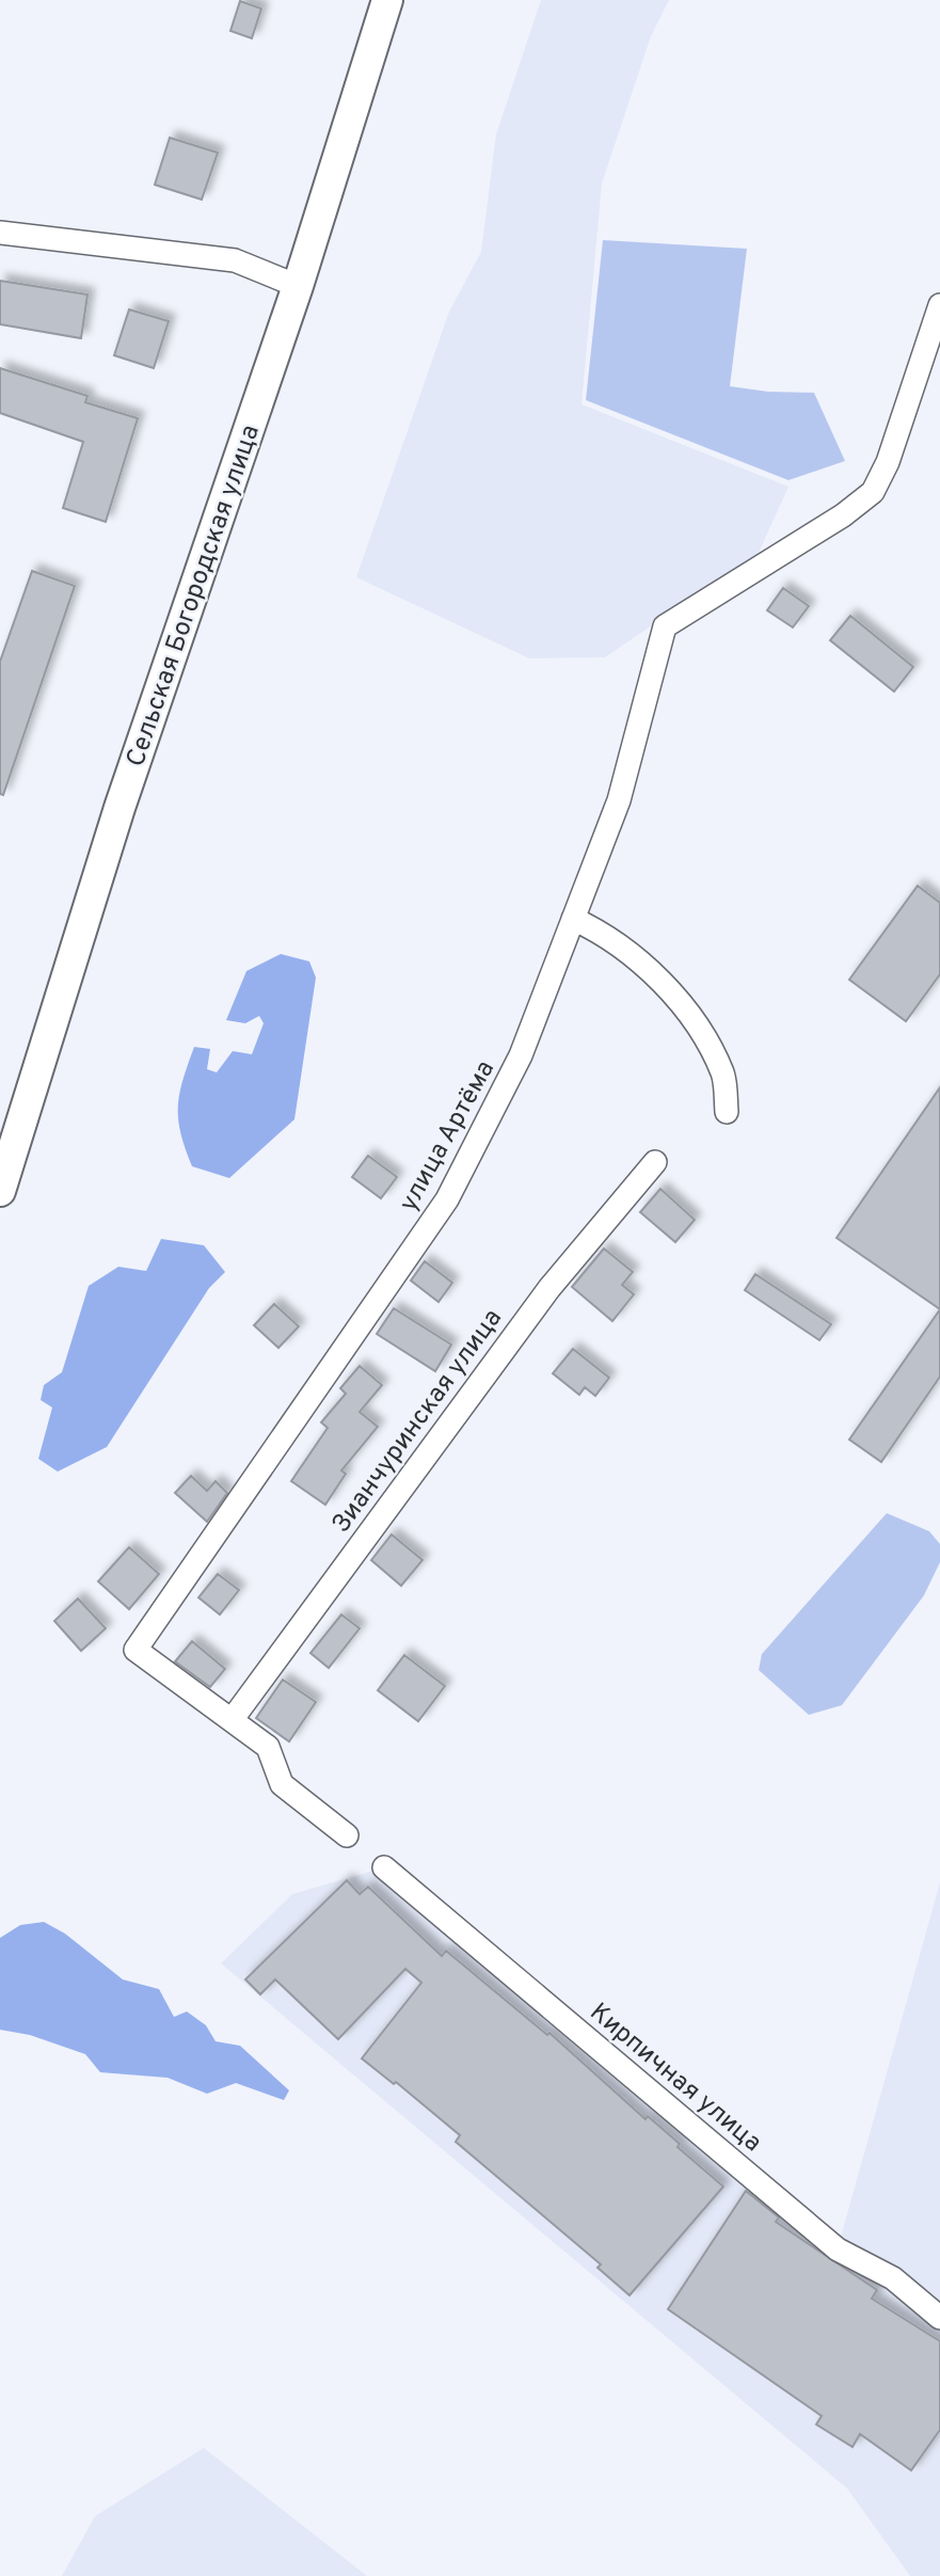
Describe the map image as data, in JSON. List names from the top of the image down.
{
  "streets": {
    "main road": ["Сельская Богородская улица"],
    "street": ["улица Артёма", "Зианчуринская улица", "Кирпичная улица"]
  },
  "crossings": [
    ["улица Артёма", "Зианчуринская улица"]
  ]
}
